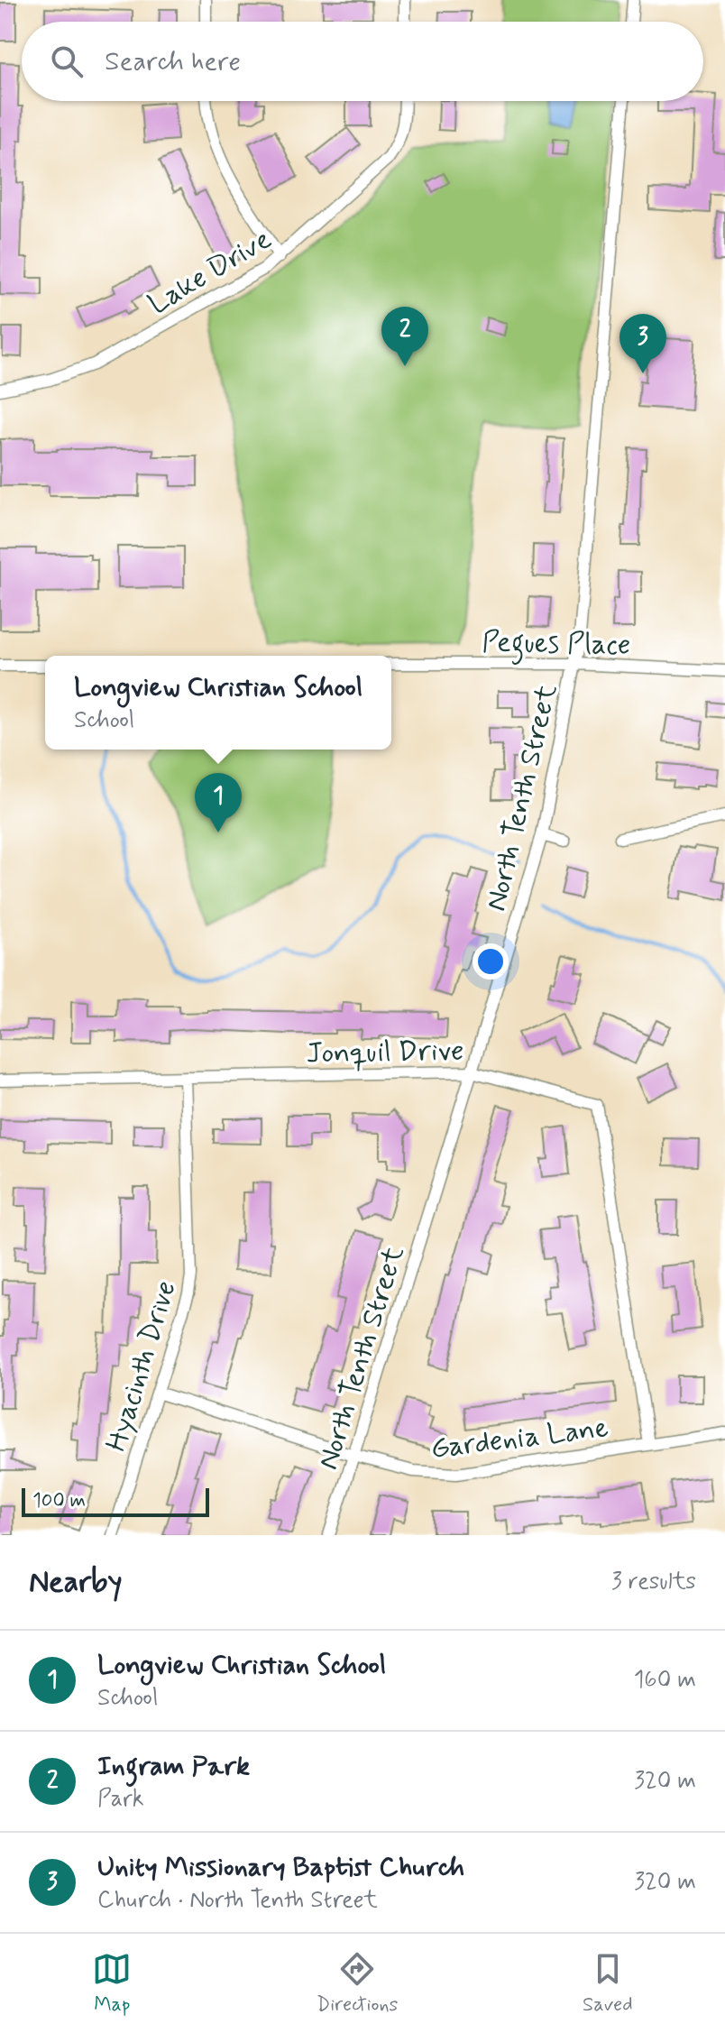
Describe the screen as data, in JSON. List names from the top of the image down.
{
  "streets": {
    "street": [
      "Lake Drive",
      "Pegues Place",
      "North Tenth Street",
      "Jonquil Drive",
      "Hyacinth Drive",
      "Gardenia Lane"
    ]
  },
  "crossings": [
    ["Pegues Place", "North Tenth Street"],
    ["North Tenth Street", "Jonquil Drive"],
    ["North Tenth Street", "Gardenia Lane"],
    ["Jonquil Drive", "Hyacinth Drive"],
    ["Jonquil Drive", "Gardenia Lane"],
    ["Hyacinth Drive", "Gardenia Lane"]
  ],
  "scale_bar": "100 m",
  "page": {
    "search": "Search here",
    "pins": ["2", "3", "1"],
    "popup": ["Longview Christian School", "School"],
    "scale": "100 m",
    "heading": ["Nearby", "3 results"],
    "list": [
      {
        "mark": "1",
        "name": "Longview Christian School",
        "note": "School",
        "value": "160 m"
      },
      {
        "mark": "2",
        "name": "Ingram Park",
        "note": "Park",
        "value": "320 m"
      },
      {
        "mark": "3",
        "name": "Unity Missionary Baptist Church",
        "note": "Church · North Tenth Street",
        "value": "320 m"
      }
    ],
    "nav": ["Map", "Directions", "Saved"]
  }
}
